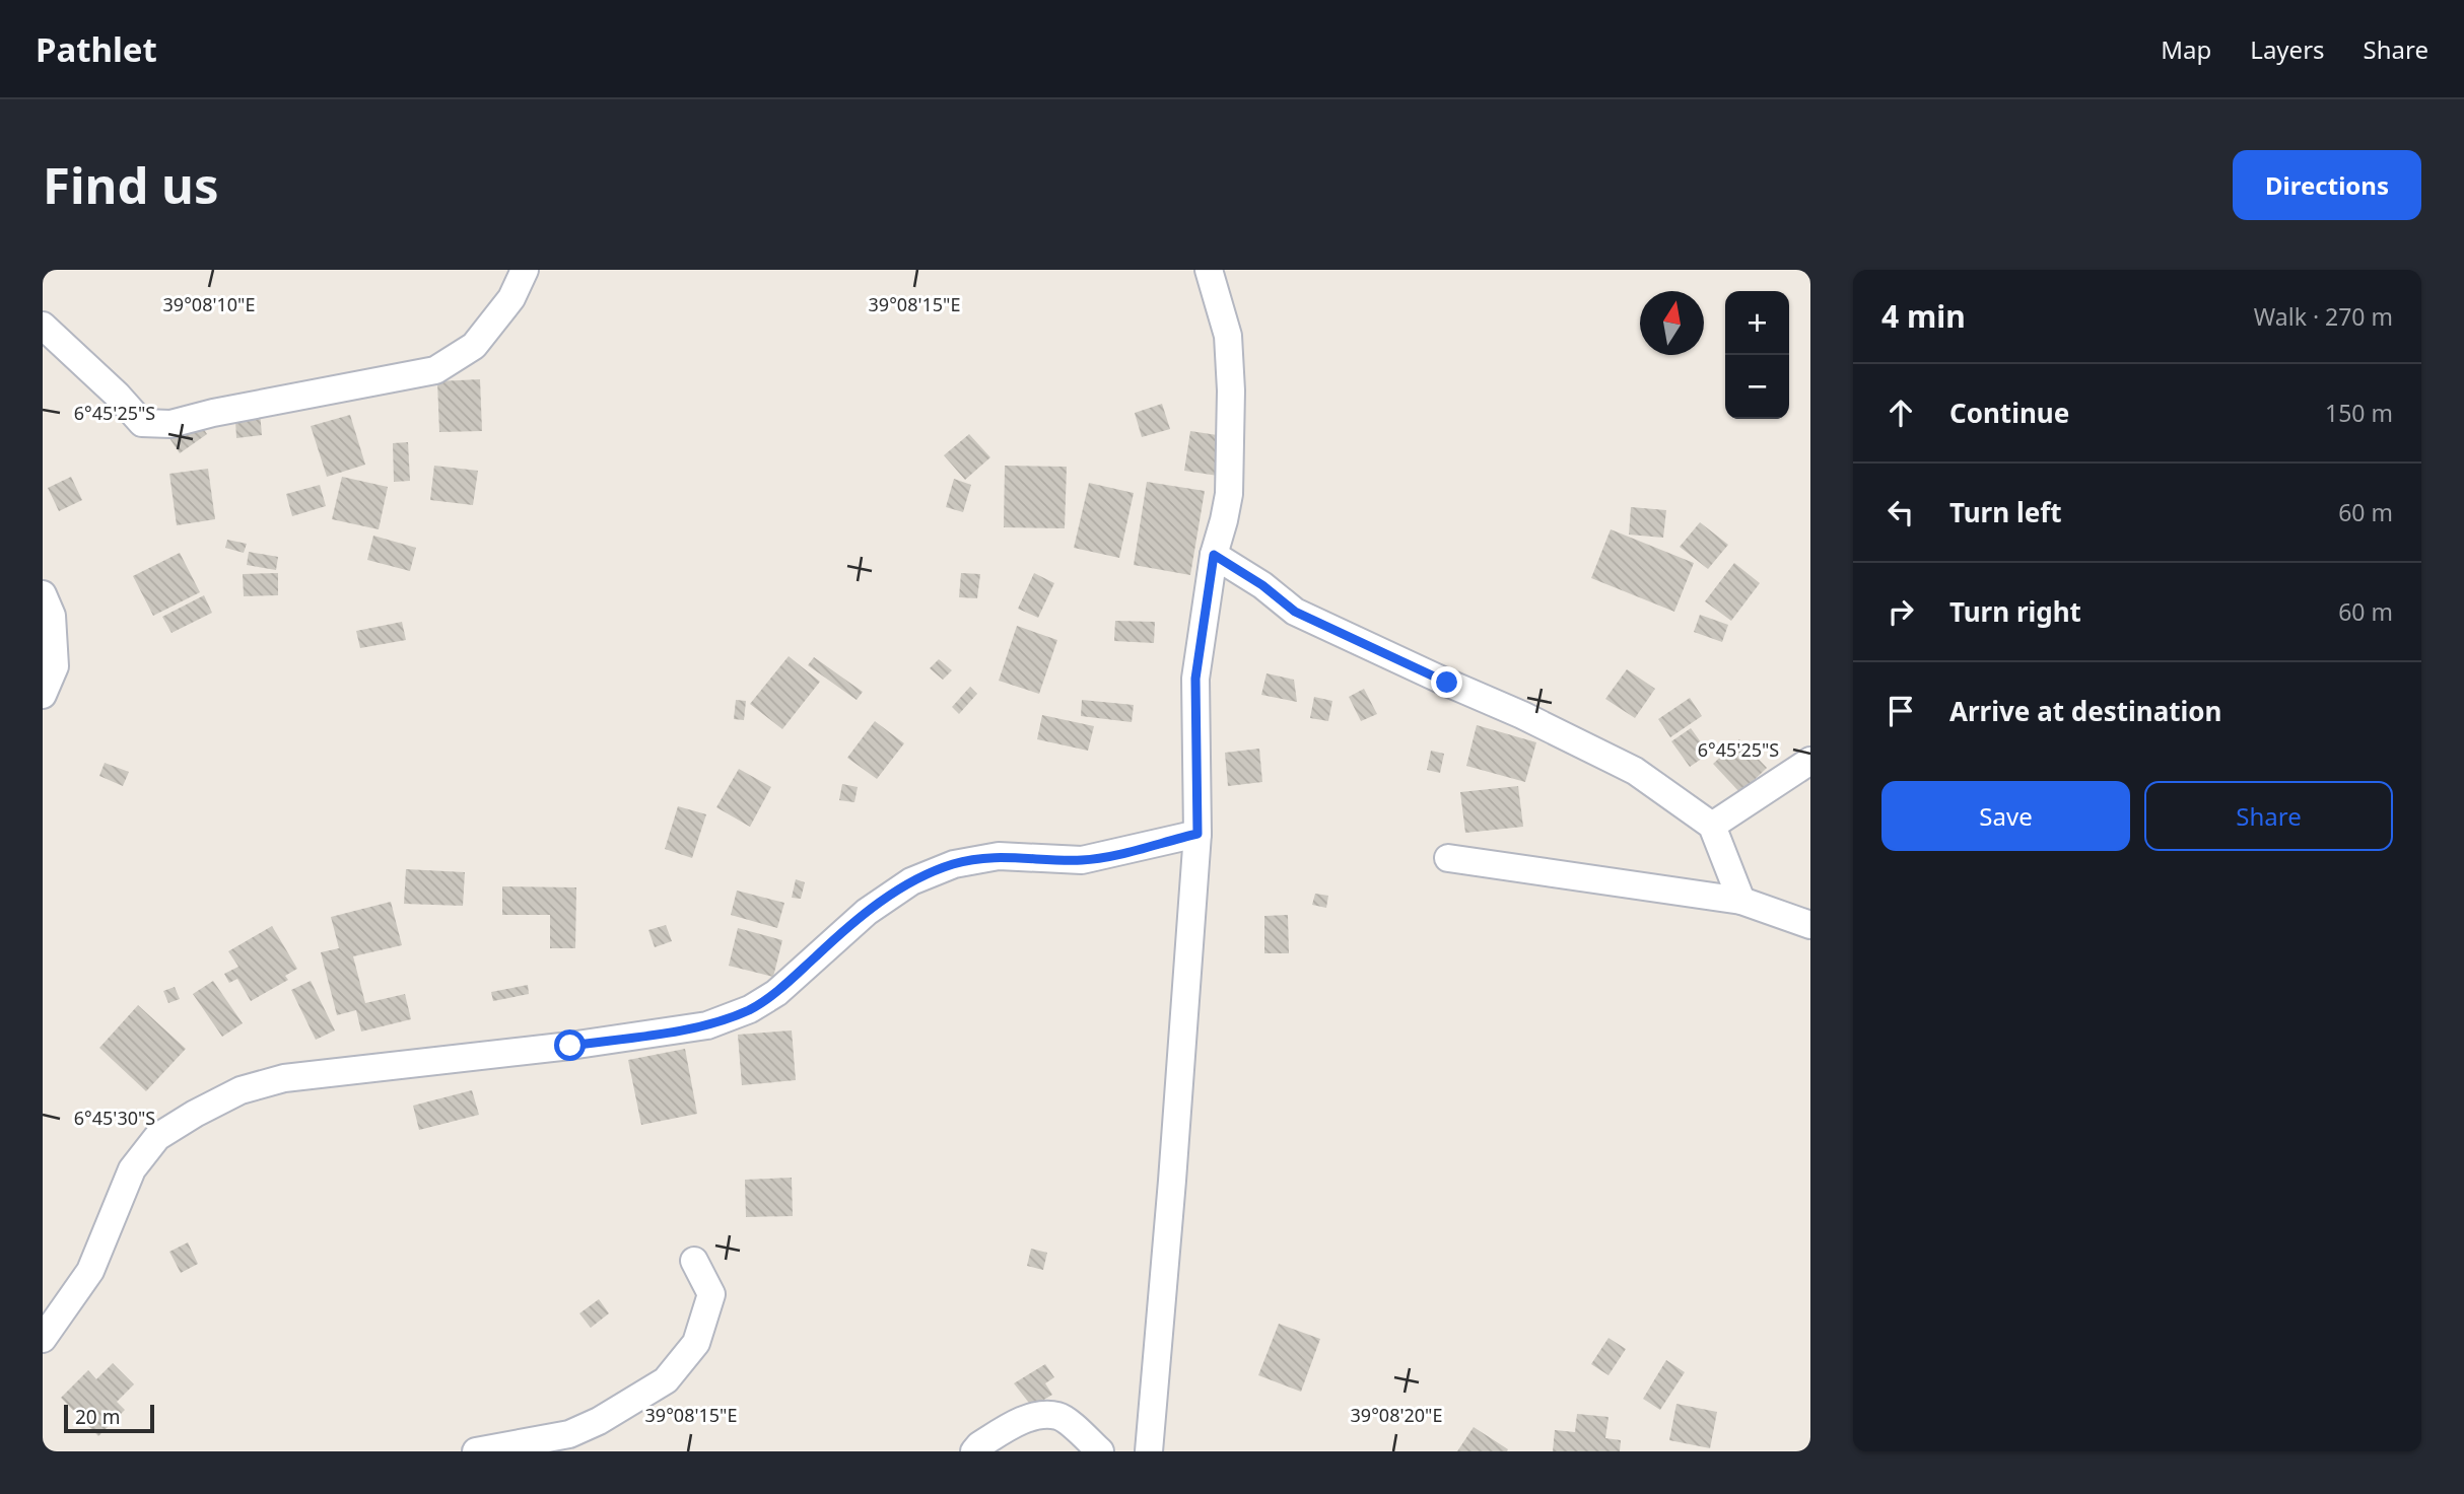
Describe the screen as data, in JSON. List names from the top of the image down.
{
  "scale_bar": "20 m",
  "north": "top",
  "page": {
    "header": "Pathlet",
    "nav": ["Map", "Layers", "Share"],
    "buttons": [
      "Directions",
      ["Save", "Share"]
    ],
    "title": "Find us",
    "heading": ["4 min", "Walk · 270 m"],
    "map_buttons": ["+", "−"],
    "list": [
      ["Continue", "150 m"],
      ["Turn left", "60 m"],
      ["Turn right", "60 m"],
      "Arrive at destination"
    ],
    "scale": "20 m"
  },
  "coordinates": [
    "39°08'10\"E",
    "39°08'15\"E",
    "6°45'25\"S",
    "6°45'30\"S",
    "39°08'20\"E"
  ]
}
